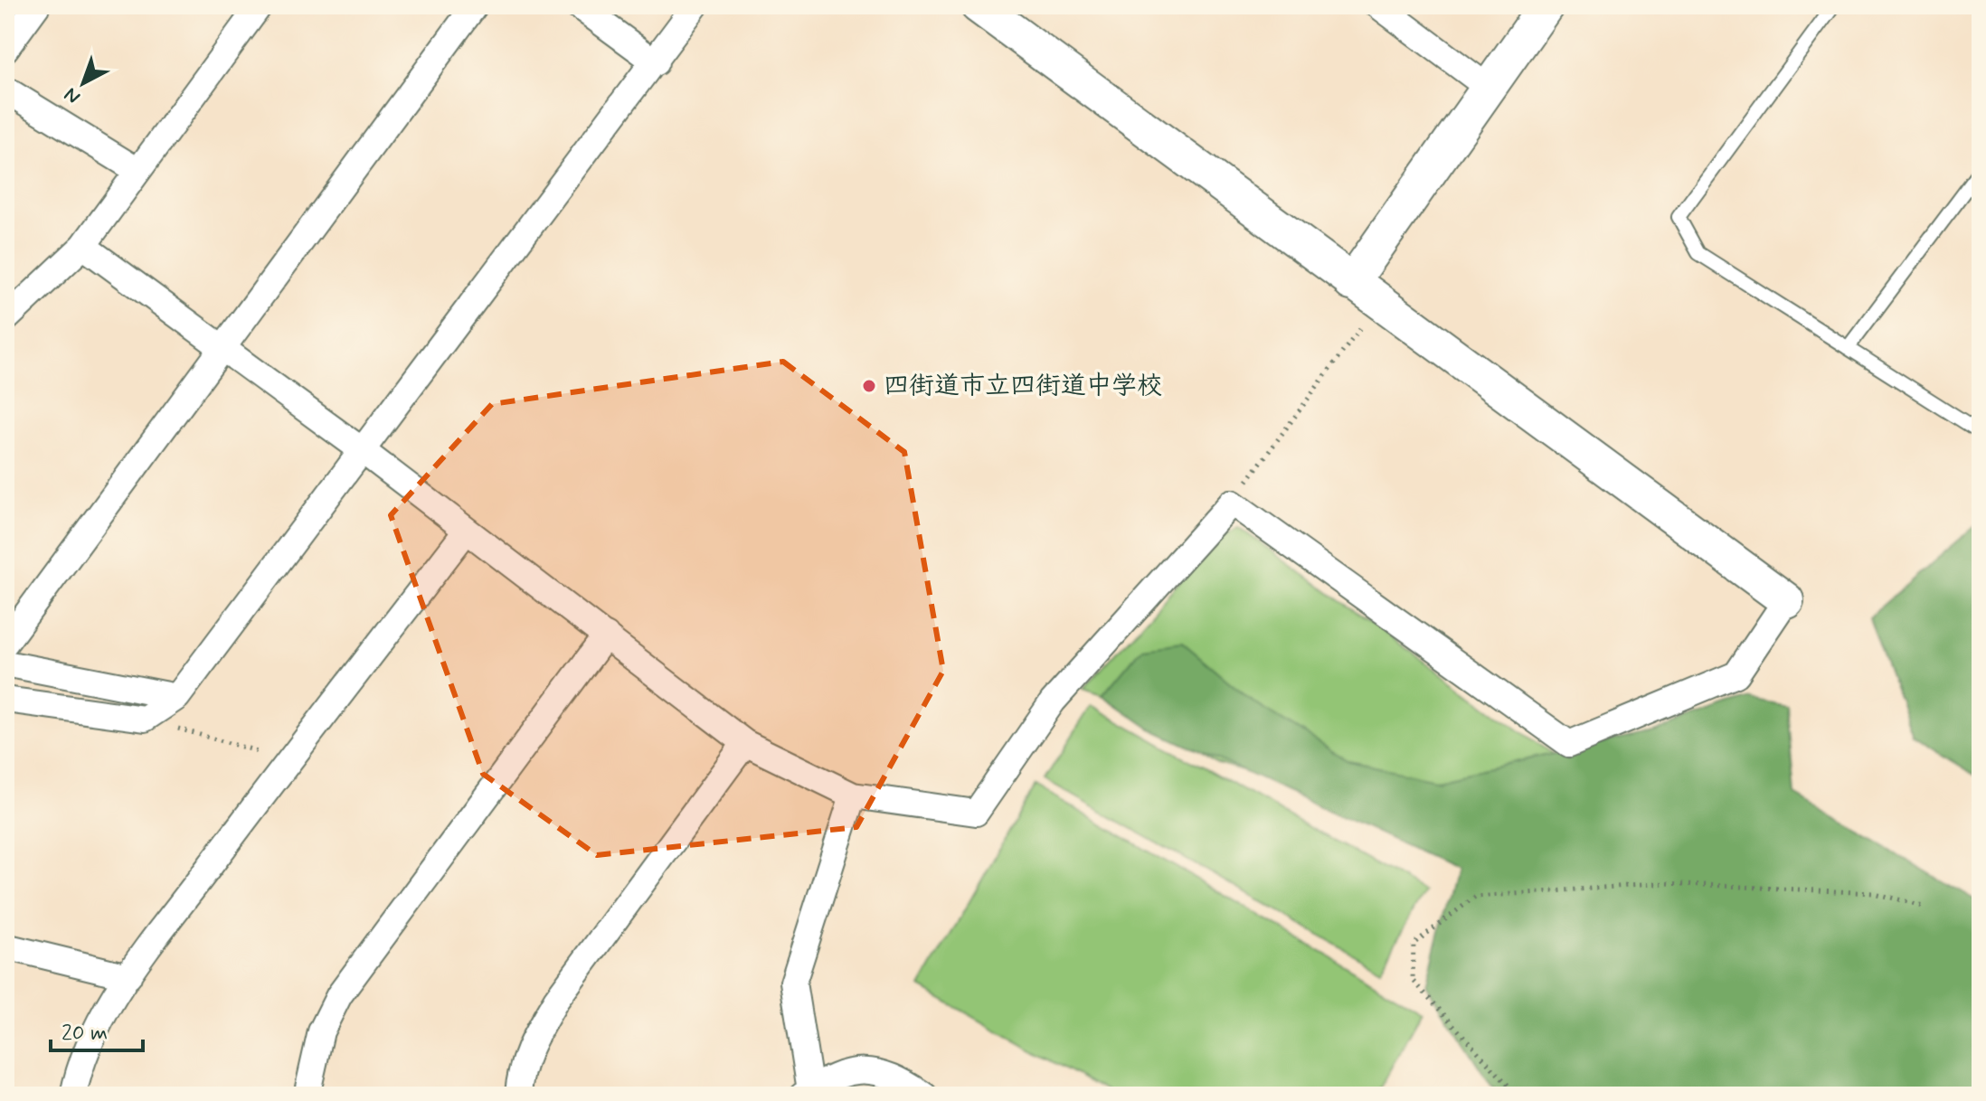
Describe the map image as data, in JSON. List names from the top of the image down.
{
  "places": ["四街道市立四街道中学校"],
  "scale_bar": "20 m",
  "north": "bottom left"
}
